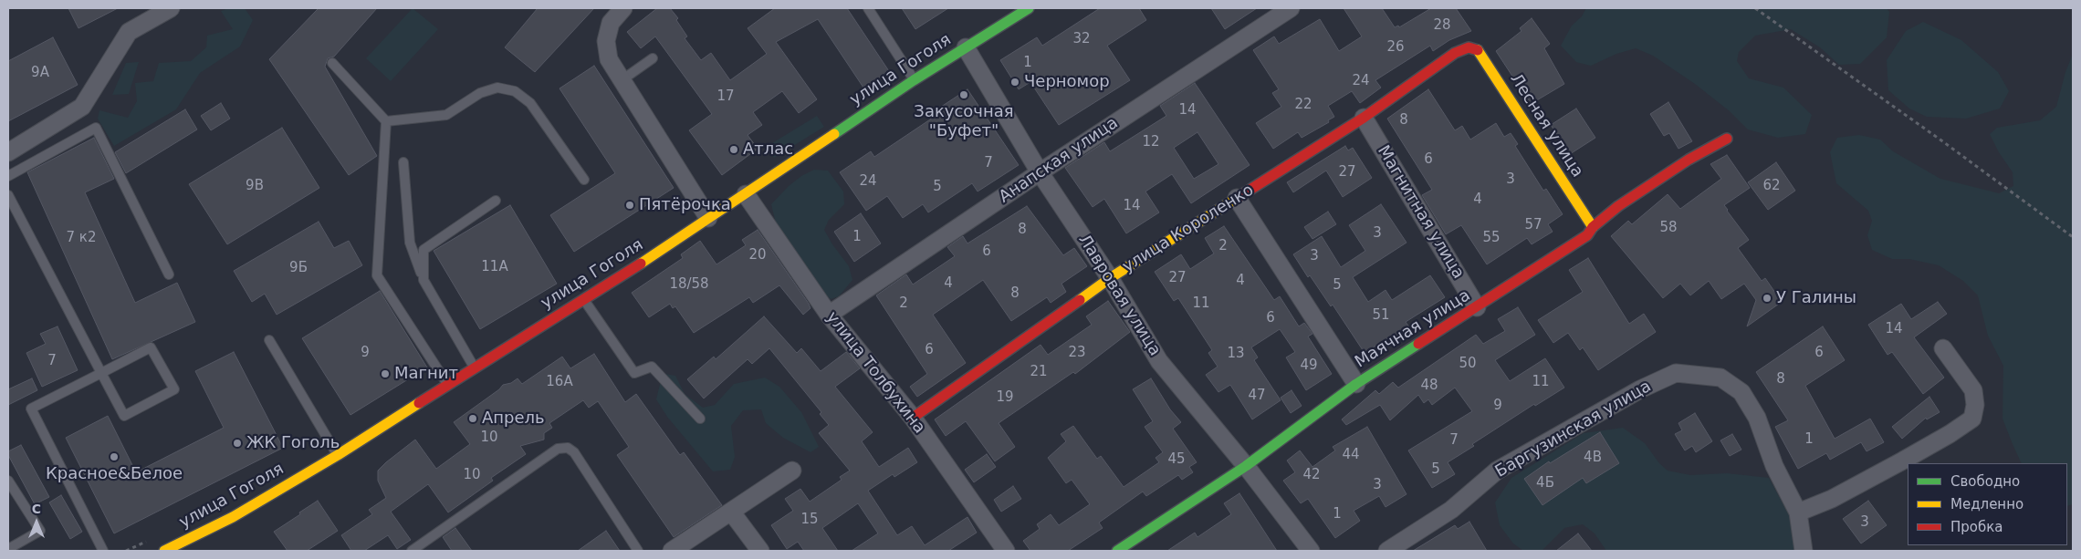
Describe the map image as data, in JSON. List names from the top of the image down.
{
  "streets": {
    "street": [
      "улица Гоголя",
      "Лесная улица",
      "Анапская улица",
      "Магнитная улица",
      "улица Короленко",
      "Лавровая улица",
      "Маячная улица",
      "улица Толбухина",
      "Баргузинская улица"
    ]
  },
  "crossings": [
    ["улица Гоголя", "Лавровая улица"],
    ["улица Гоголя", "улица Толбухина"],
    ["Лесная улица", "улица Короленко"],
    ["Лесная улица", "Маячная улица"],
    ["Анапская улица", "Лавровая улица"],
    ["Анапская улица", "улица Толбухина"],
    ["Магнитная улица", "улица Короленко"],
    ["Магнитная улица", "Маячная улица"],
    ["улица Короленко", "Лавровая улица"],
    ["улица Короленко", "улица Толбухина"],
    ["Лавровая улица", "Маячная улица"]
  ],
  "places": [
    "Черномор",
    "Закусочная \"Буфет\"",
    "Атлас",
    "Пятёрочка",
    "У Галины",
    "Магнит",
    "Апрель",
    "ЖК Гоголь",
    "Красное&Белое"
  ],
  "house_numbers": [
    "28",
    "32",
    "26",
    "1",
    "9А",
    "24",
    "17",
    "22",
    "14",
    "8",
    "12",
    "6",
    "7",
    "27",
    "3",
    "24",
    "9В",
    "62",
    "5",
    "4",
    "14",
    "57",
    "58",
    "8",
    "3",
    "1",
    "7 к2",
    "55",
    "2",
    "6",
    "20",
    "3",
    "11А",
    "9Б",
    "27",
    "4",
    "4",
    "18/58",
    "5",
    "8",
    "2",
    "11",
    "51",
    "6",
    "14",
    "6",
    "9",
    "23",
    "6",
    "13",
    "7",
    "50",
    "49",
    "21",
    "8",
    "16А",
    "11",
    "48",
    "47",
    "19",
    "9",
    "10",
    "1",
    "7",
    "44",
    "4В",
    "45",
    "5",
    "10",
    "42",
    "4Б",
    "3",
    "1",
    "15",
    "3"
  ],
  "legend": ["Свободно", "Медленно", "Пробка"],
  "north": "top"
}
